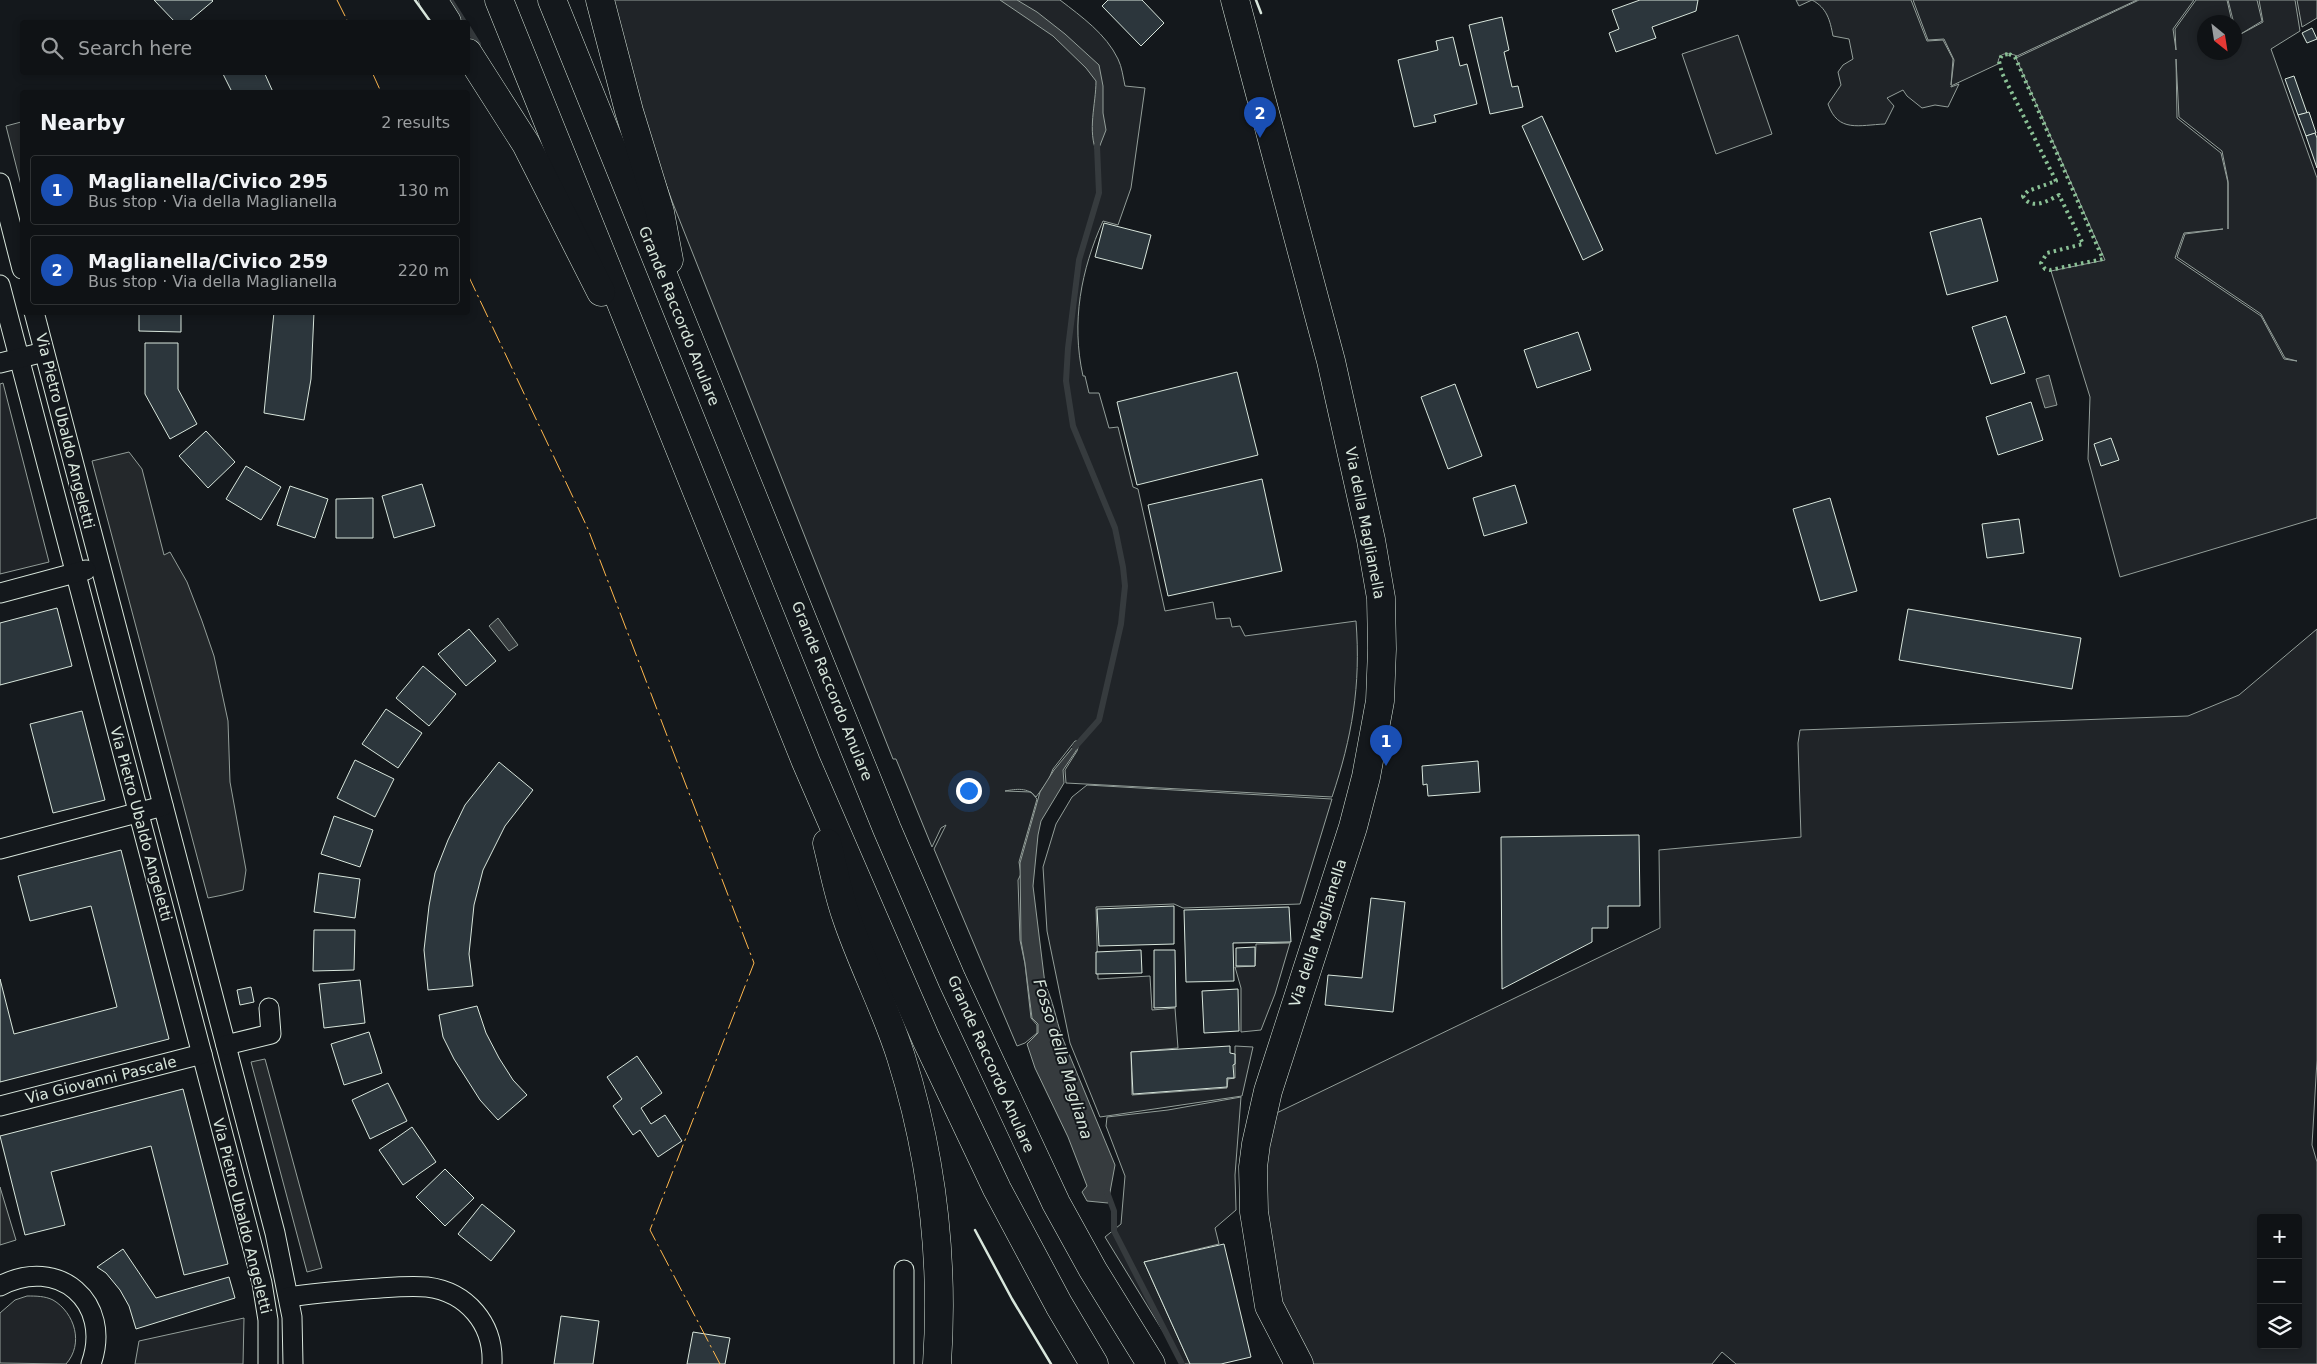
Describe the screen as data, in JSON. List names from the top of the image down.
{
  "streets": {
    "main road": ["Grande Raccordo Anulare", "Via della Maglianella"],
    "street": ["Via Pietro Ubaldo Angeletti", "Via Giovanni Pascale"]
  },
  "crossings": [
    ["Via Pietro Ubaldo Angeletti", "Via Giovanni Pascale"]
  ],
  "water": ["Fosso della Magliana"],
  "north": "bottom right",
  "page": {
    "search": "Search here",
    "heading": ["Nearby", "2 results"],
    "pins": ["2", "1"],
    "list": [
      {
        "mark": "1",
        "name": "Maglianella/Civico 295",
        "note": "Bus stop · Via della Maglianella",
        "value": "130 m"
      },
      {
        "mark": "2",
        "name": "Maglianella/Civico 259",
        "note": "Bus stop · Via della Maglianella",
        "value": "220 m"
      }
    ],
    "map_buttons": ["+", "−"]
  }
}
